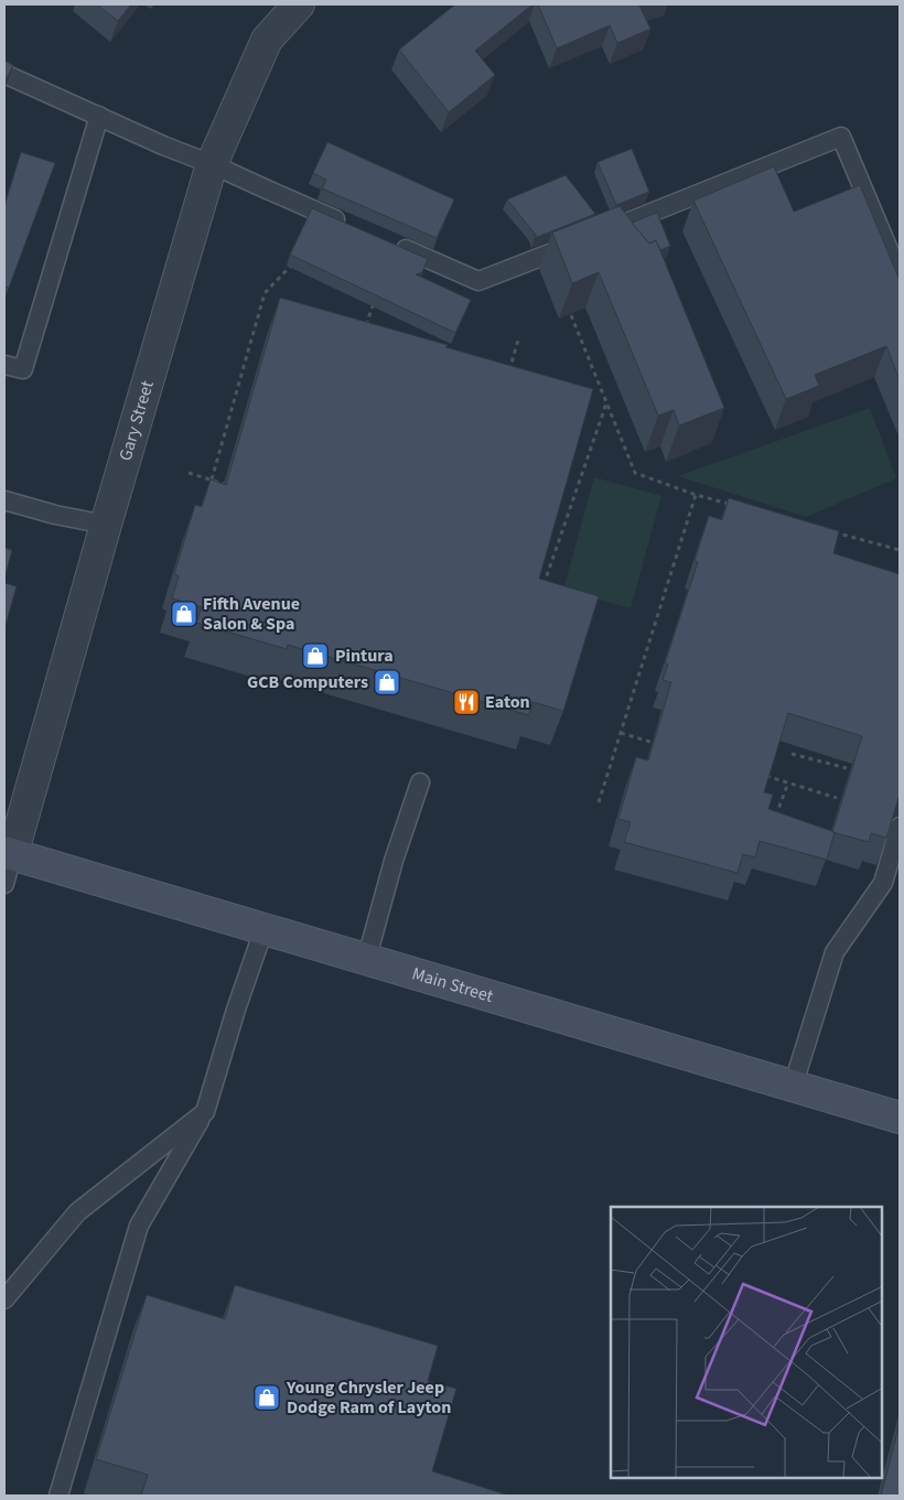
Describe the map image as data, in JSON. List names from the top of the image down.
{
  "streets": {
    "main road": ["Main Street"],
    "street": ["Gary Street"]
  },
  "crossings": [
    ["Gary Street", "Main Street"]
  ],
  "places": {
    "shop": [
      "Fifth Avenue Salon & Spa",
      "Pintura",
      "GCB Computers",
      "Young Chrysler Jeep Dodge Ram of Layton"
    ],
    "restaurant": ["Eaton"]
  }
}
